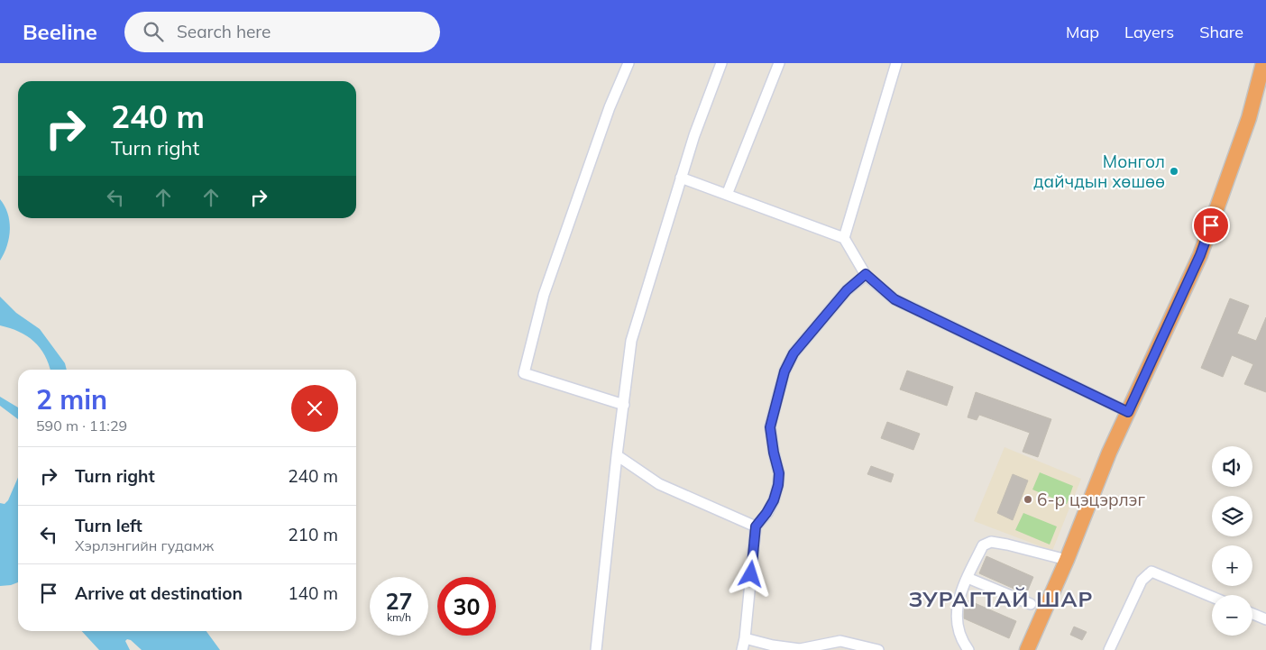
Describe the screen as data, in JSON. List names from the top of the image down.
{
  "districts": ["ЗУРАГТАЙ ШАР"],
  "places": ["Монгол дайчдын хөшөө", "6-р цэцэрлэг"],
  "page": {
    "header": "Beeline",
    "search": "Search here",
    "nav": ["Map", "Layers", "Share"],
    "turn": ["240 m", "Turn right"],
    "heading": ["2 min", "590 m · 11:29"],
    "map_buttons": ["+", "−"],
    "list": [
      {
        "name": "Turn right",
        "value": "240 m"
      },
      {
        "name": "Turn left",
        "note": "Хэрлэнгийн гудамж",
        "value": "210 m"
      },
      {
        "name": "Arrive at destination",
        "value": "140 m"
      }
    ],
    "speed": "27 km/h",
    "limit": "30"
  }
}
